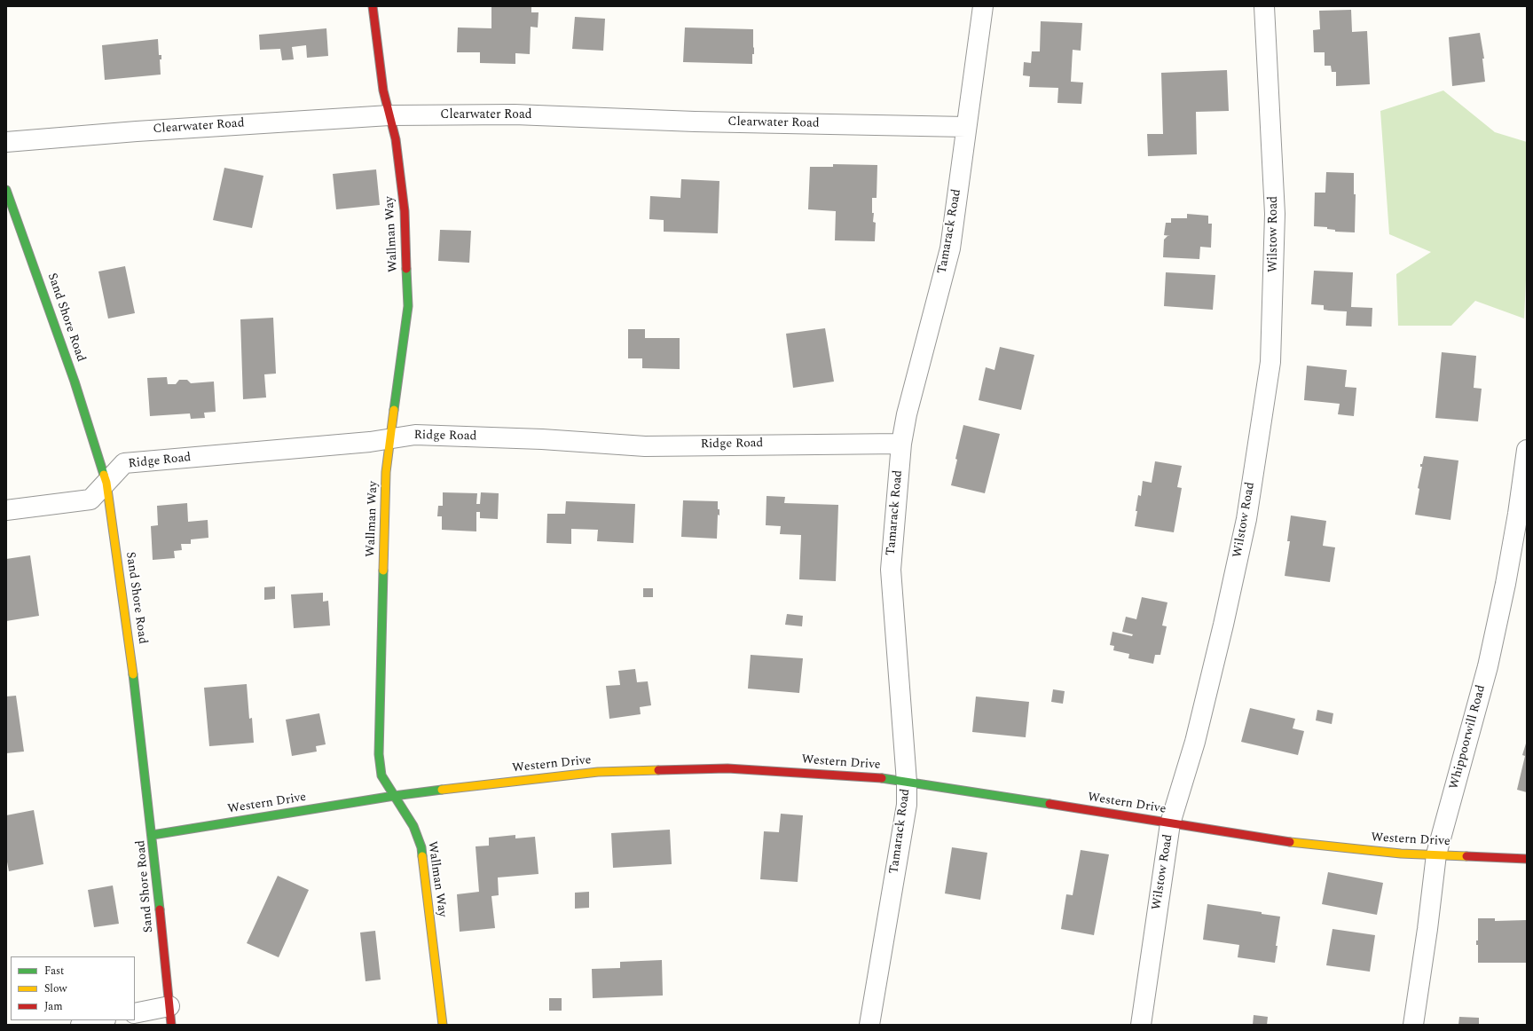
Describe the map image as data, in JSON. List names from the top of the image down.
{
  "streets": {
    "street": [
      "Clearwater Road",
      "Tamarack Road",
      "Wallman Way",
      "Wilstow Road",
      "Sand Shore Road",
      "Ridge Road",
      "Whippoorwill Road",
      "Western Drive"
    ]
  },
  "crossings": [
    ["Clearwater Road", "Tamarack Road"],
    ["Clearwater Road", "Wallman Way"],
    ["Tamarack Road", "Ridge Road"],
    ["Tamarack Road", "Western Drive"],
    ["Wallman Way", "Ridge Road"],
    ["Wallman Way", "Western Drive"],
    ["Wilstow Road", "Western Drive"],
    ["Sand Shore Road", "Ridge Road"],
    ["Sand Shore Road", "Western Drive"],
    ["Whippoorwill Road", "Western Drive"]
  ],
  "legend": ["Fast", "Slow", "Jam"]
}
